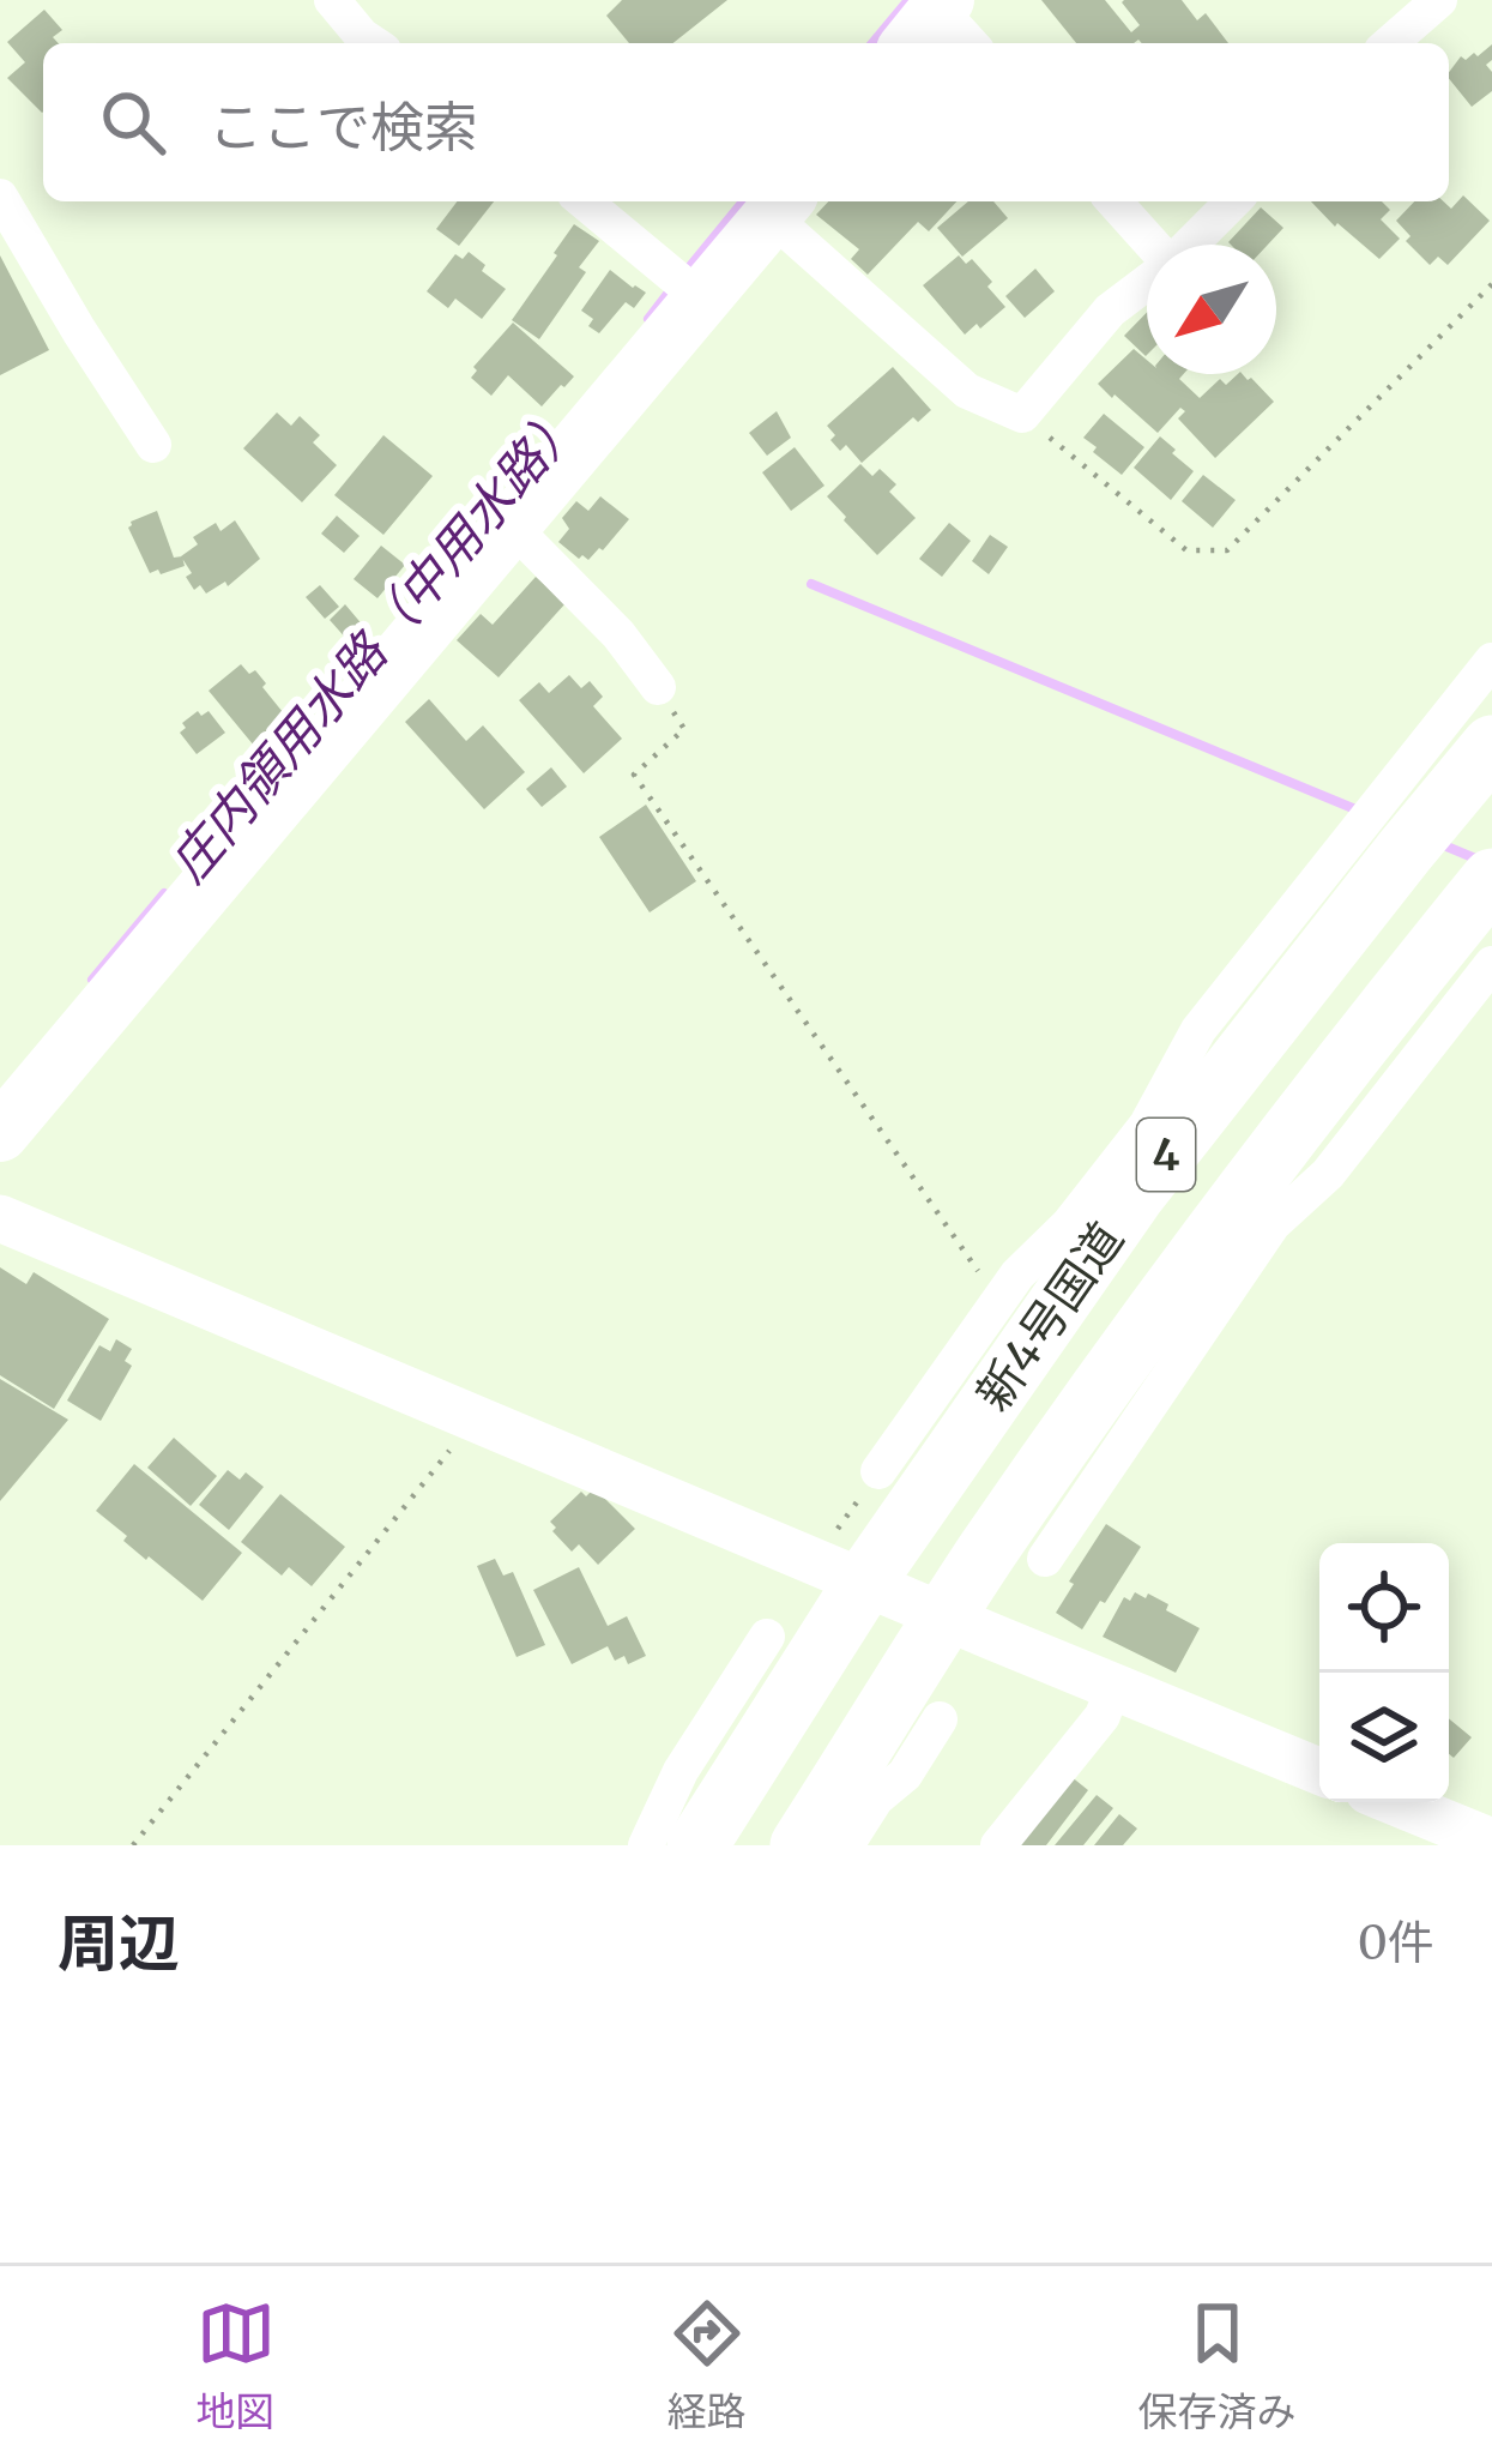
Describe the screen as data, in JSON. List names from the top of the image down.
{
  "streets": {
    "highway": ["4", "新4号国道"]
  },
  "water": ["庄内領用水路（中用水路）"],
  "north": "bottom left",
  "page": {
    "search": "ここで検索",
    "heading": ["周辺", "0件"],
    "nav": ["地図", "経路", "保存済み"]
  }
}
